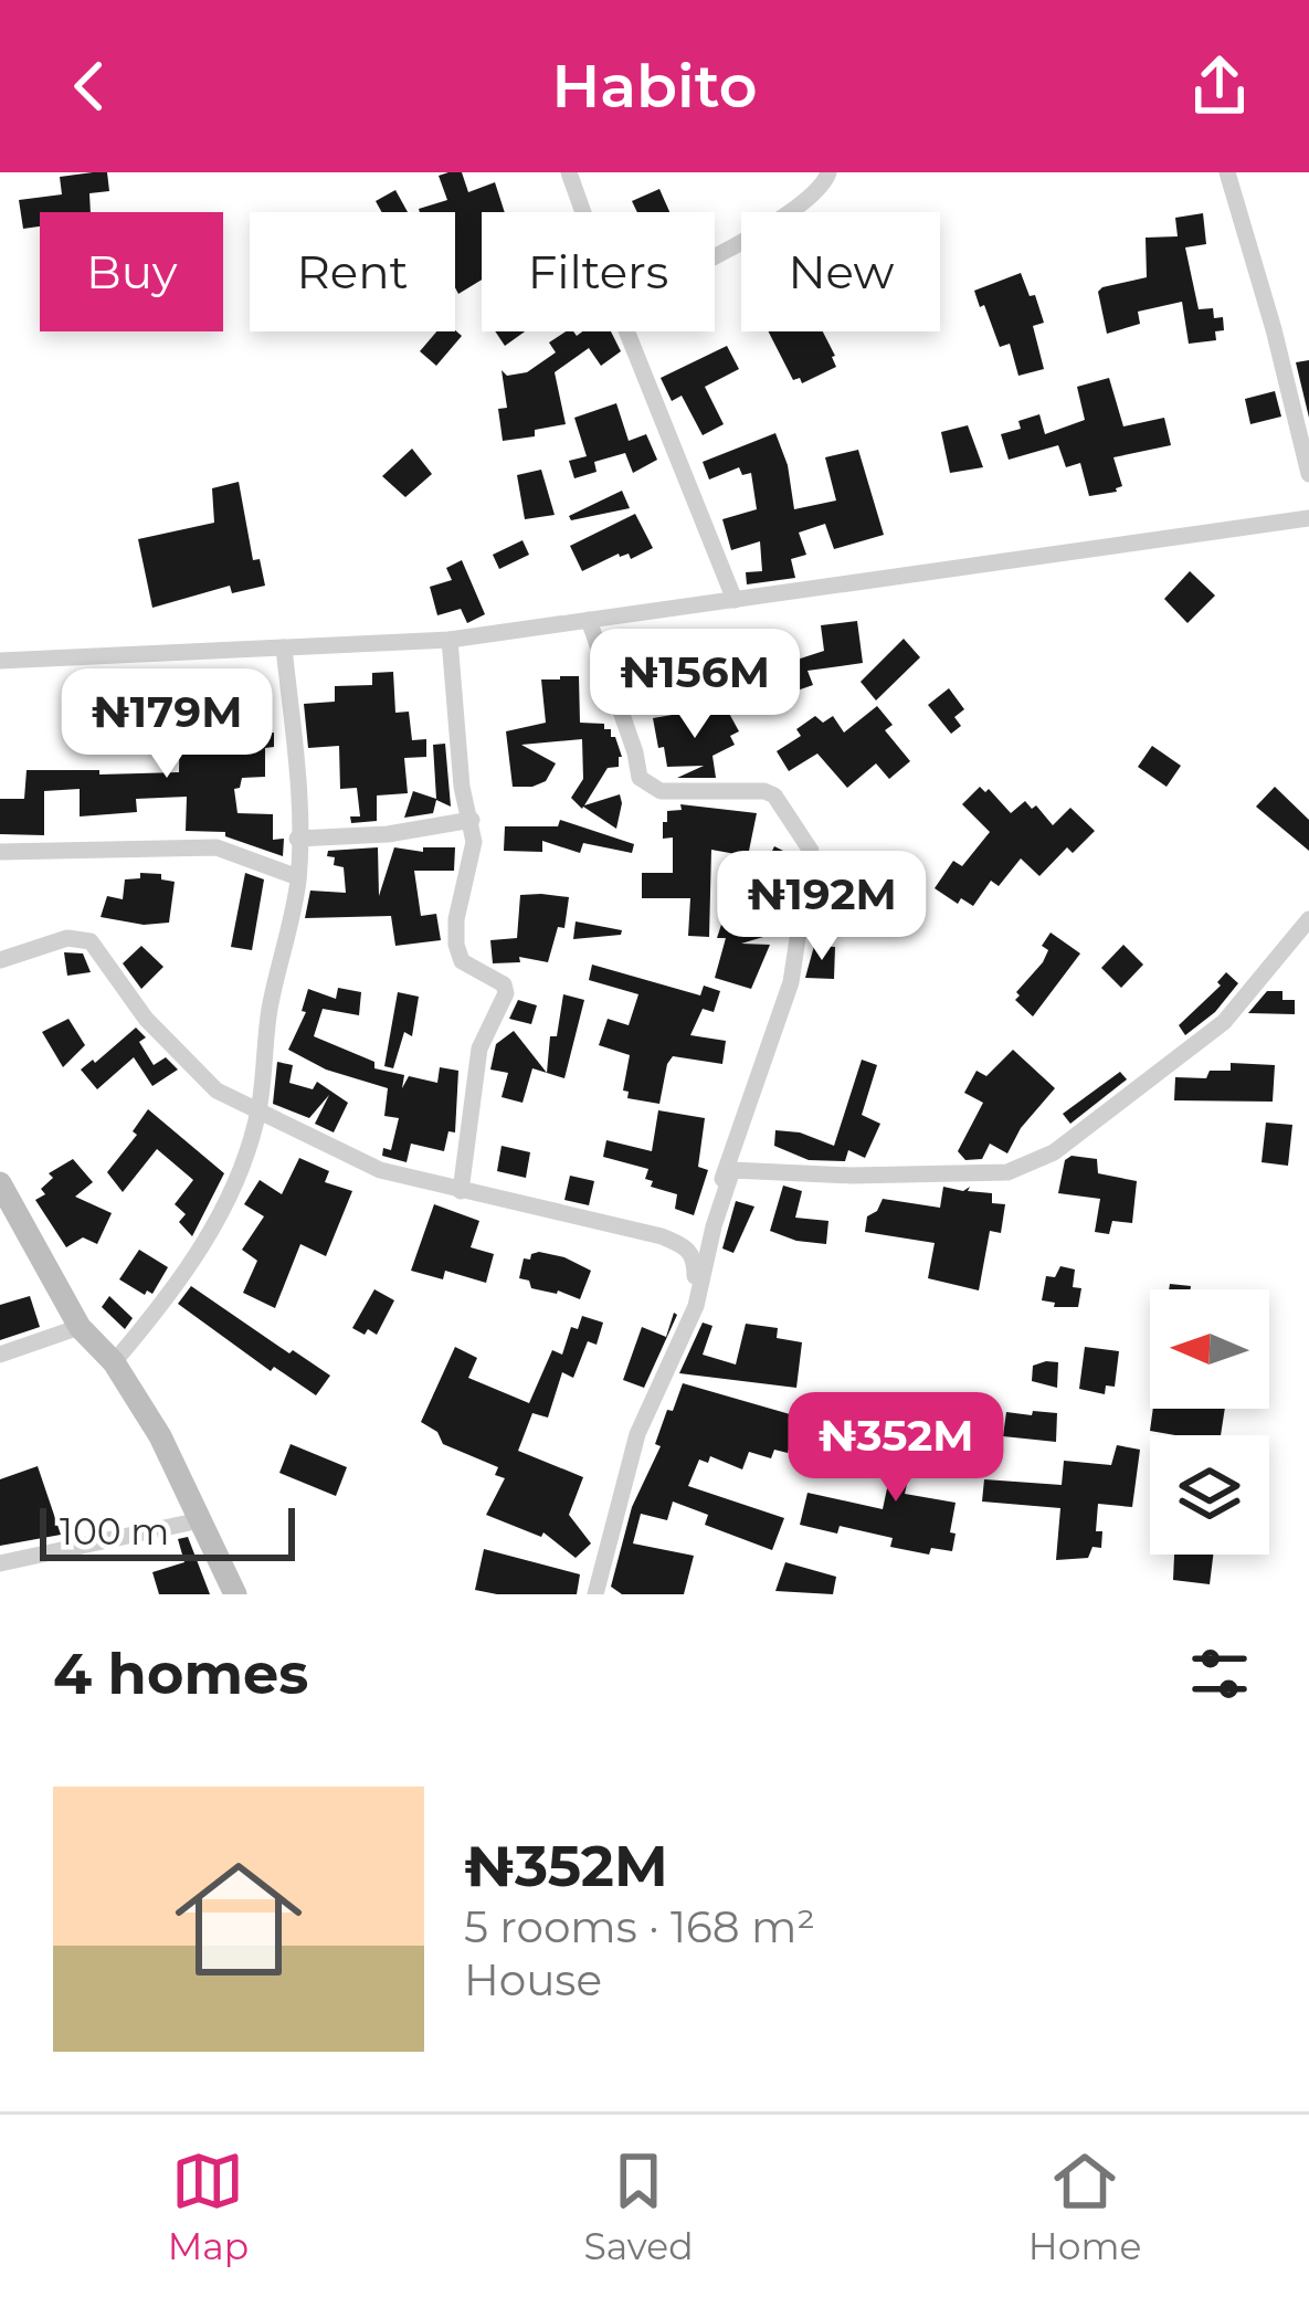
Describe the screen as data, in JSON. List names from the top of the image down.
{
  "scale_bar": "100 m",
  "north": "left",
  "page": {
    "header": "Habito",
    "chip": [
      "Buy",
      "Rent",
      "Filters",
      "New"
    ],
    "price": [
      "₦156M",
      "₦179M",
      "₦192M",
      "₦352M"
    ],
    "scale": "100 m",
    "heading": "4 homes",
    "list": [
      {
        "name": "₦352M",
        "note": "5 rooms · 168 m² · House"
      }
    ],
    "tabs": ["Map", "Saved", "Home"]
  }
}
